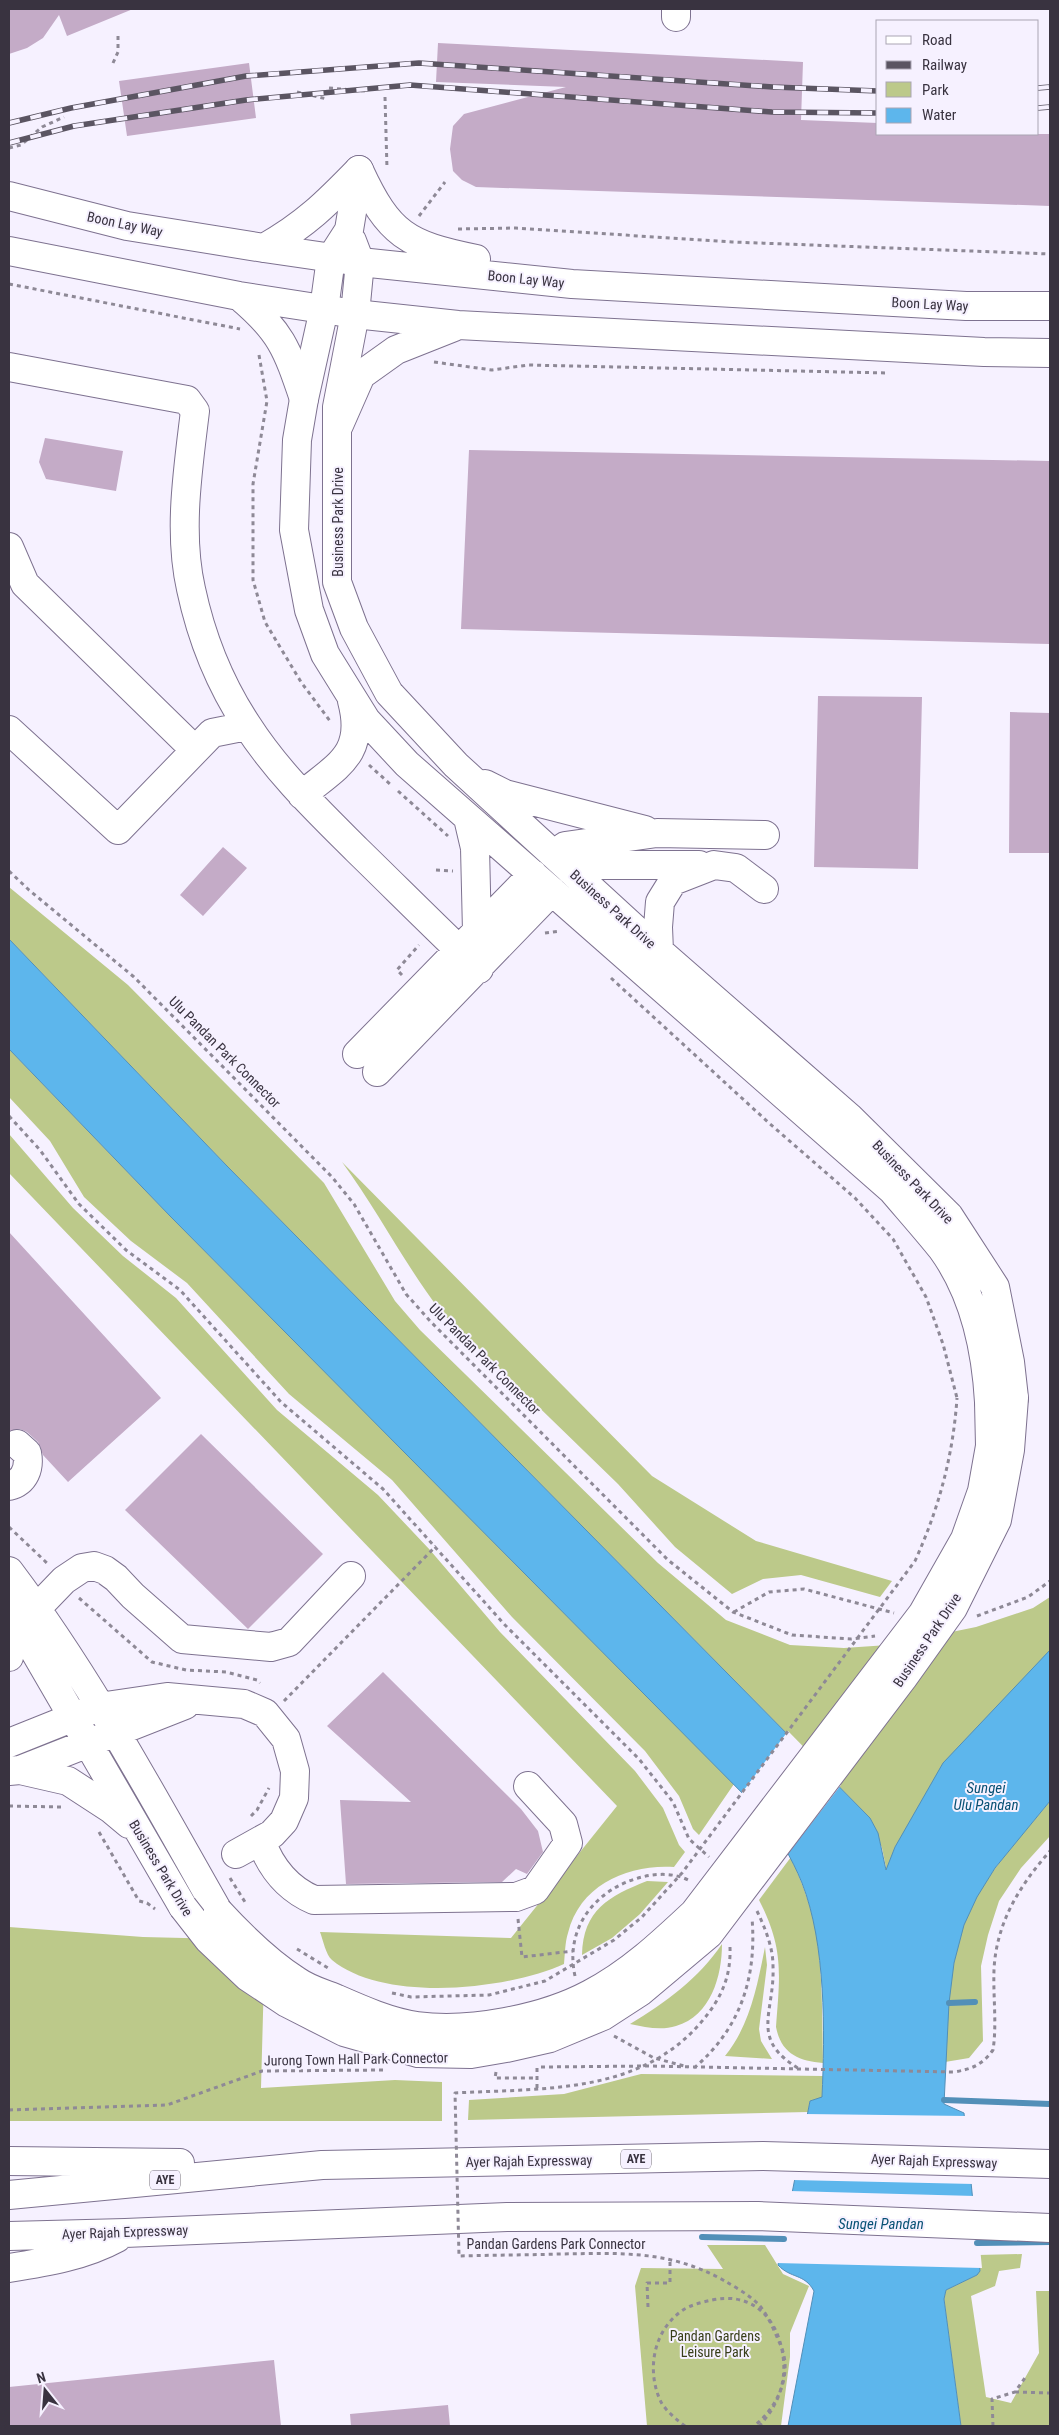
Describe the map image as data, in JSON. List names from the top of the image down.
{
  "streets": {
    "main road": [
      "Boon Lay Way",
      "Business Park Drive",
      "AYE",
      "Ayer Rajah Expressway"
    ],
    "path": ["Ulu Pandan Park Connector", "Jurong Town Hall Park Connector", "Pandan Gardens Park Connector"]
  },
  "crossings": [
    ["Boon Lay Way", "Business Park Drive"]
  ],
  "water": ["Sungei Ulu Pandan", "Sungei Pandan"],
  "parks": ["Pandan Gardens Leisure Park"],
  "legend": [
    "Road",
    "Railway",
    "Park",
    "Water"
  ],
  "north": "top"
}
